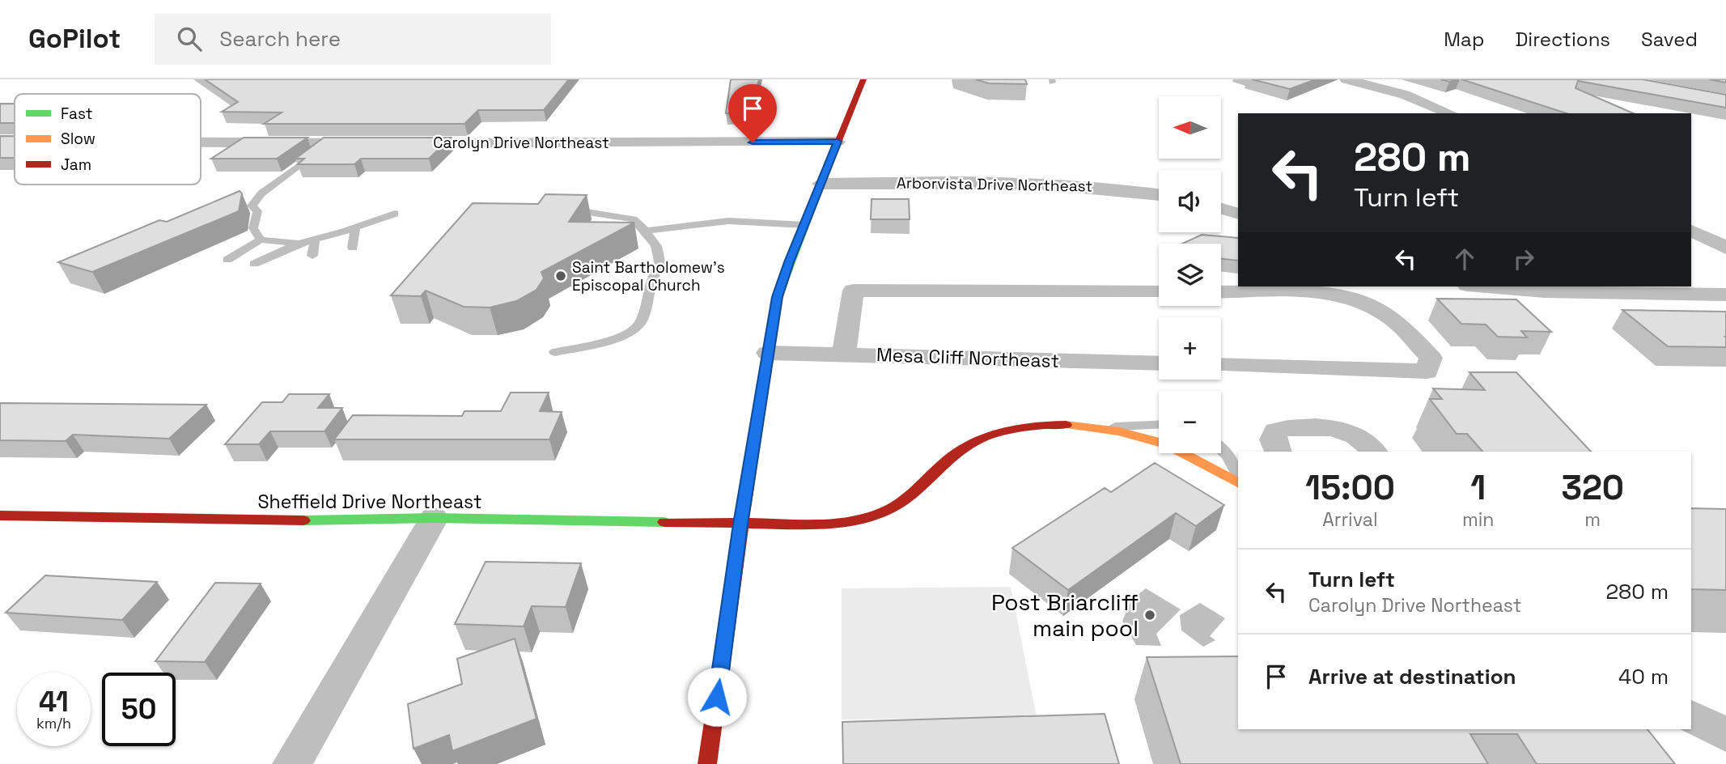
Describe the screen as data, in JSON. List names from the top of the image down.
{
  "streets": {
    "main road": ["Sheffield Drive Northeast"],
    "street": ["Carolyn Drive Northeast", "Arborvista Drive Northeast", "Mesa Cliff Northeast"]
  },
  "places": ["Saint Bartholomew's Episcopal Church", "Post Briarcliff main pool"],
  "legend": ["Fast", "Slow", "Jam"],
  "north": "left",
  "page": {
    "header": "GoPilot",
    "search": "Search here",
    "nav": ["Map", "Directions", "Saved"],
    "map_buttons": ["+", "−"],
    "turn": ["280 m", "Turn left"],
    "eta": [
      "15:00",
      "Arrival",
      "1",
      "min",
      "320",
      "m"
    ],
    "list": [
      {
        "name": "Turn left",
        "note": "Carolyn Drive Northeast",
        "value": "280 m"
      },
      {
        "name": "Arrive at destination",
        "value": "40 m"
      }
    ],
    "speed": "41 km/h",
    "limit": "50"
  }
}
